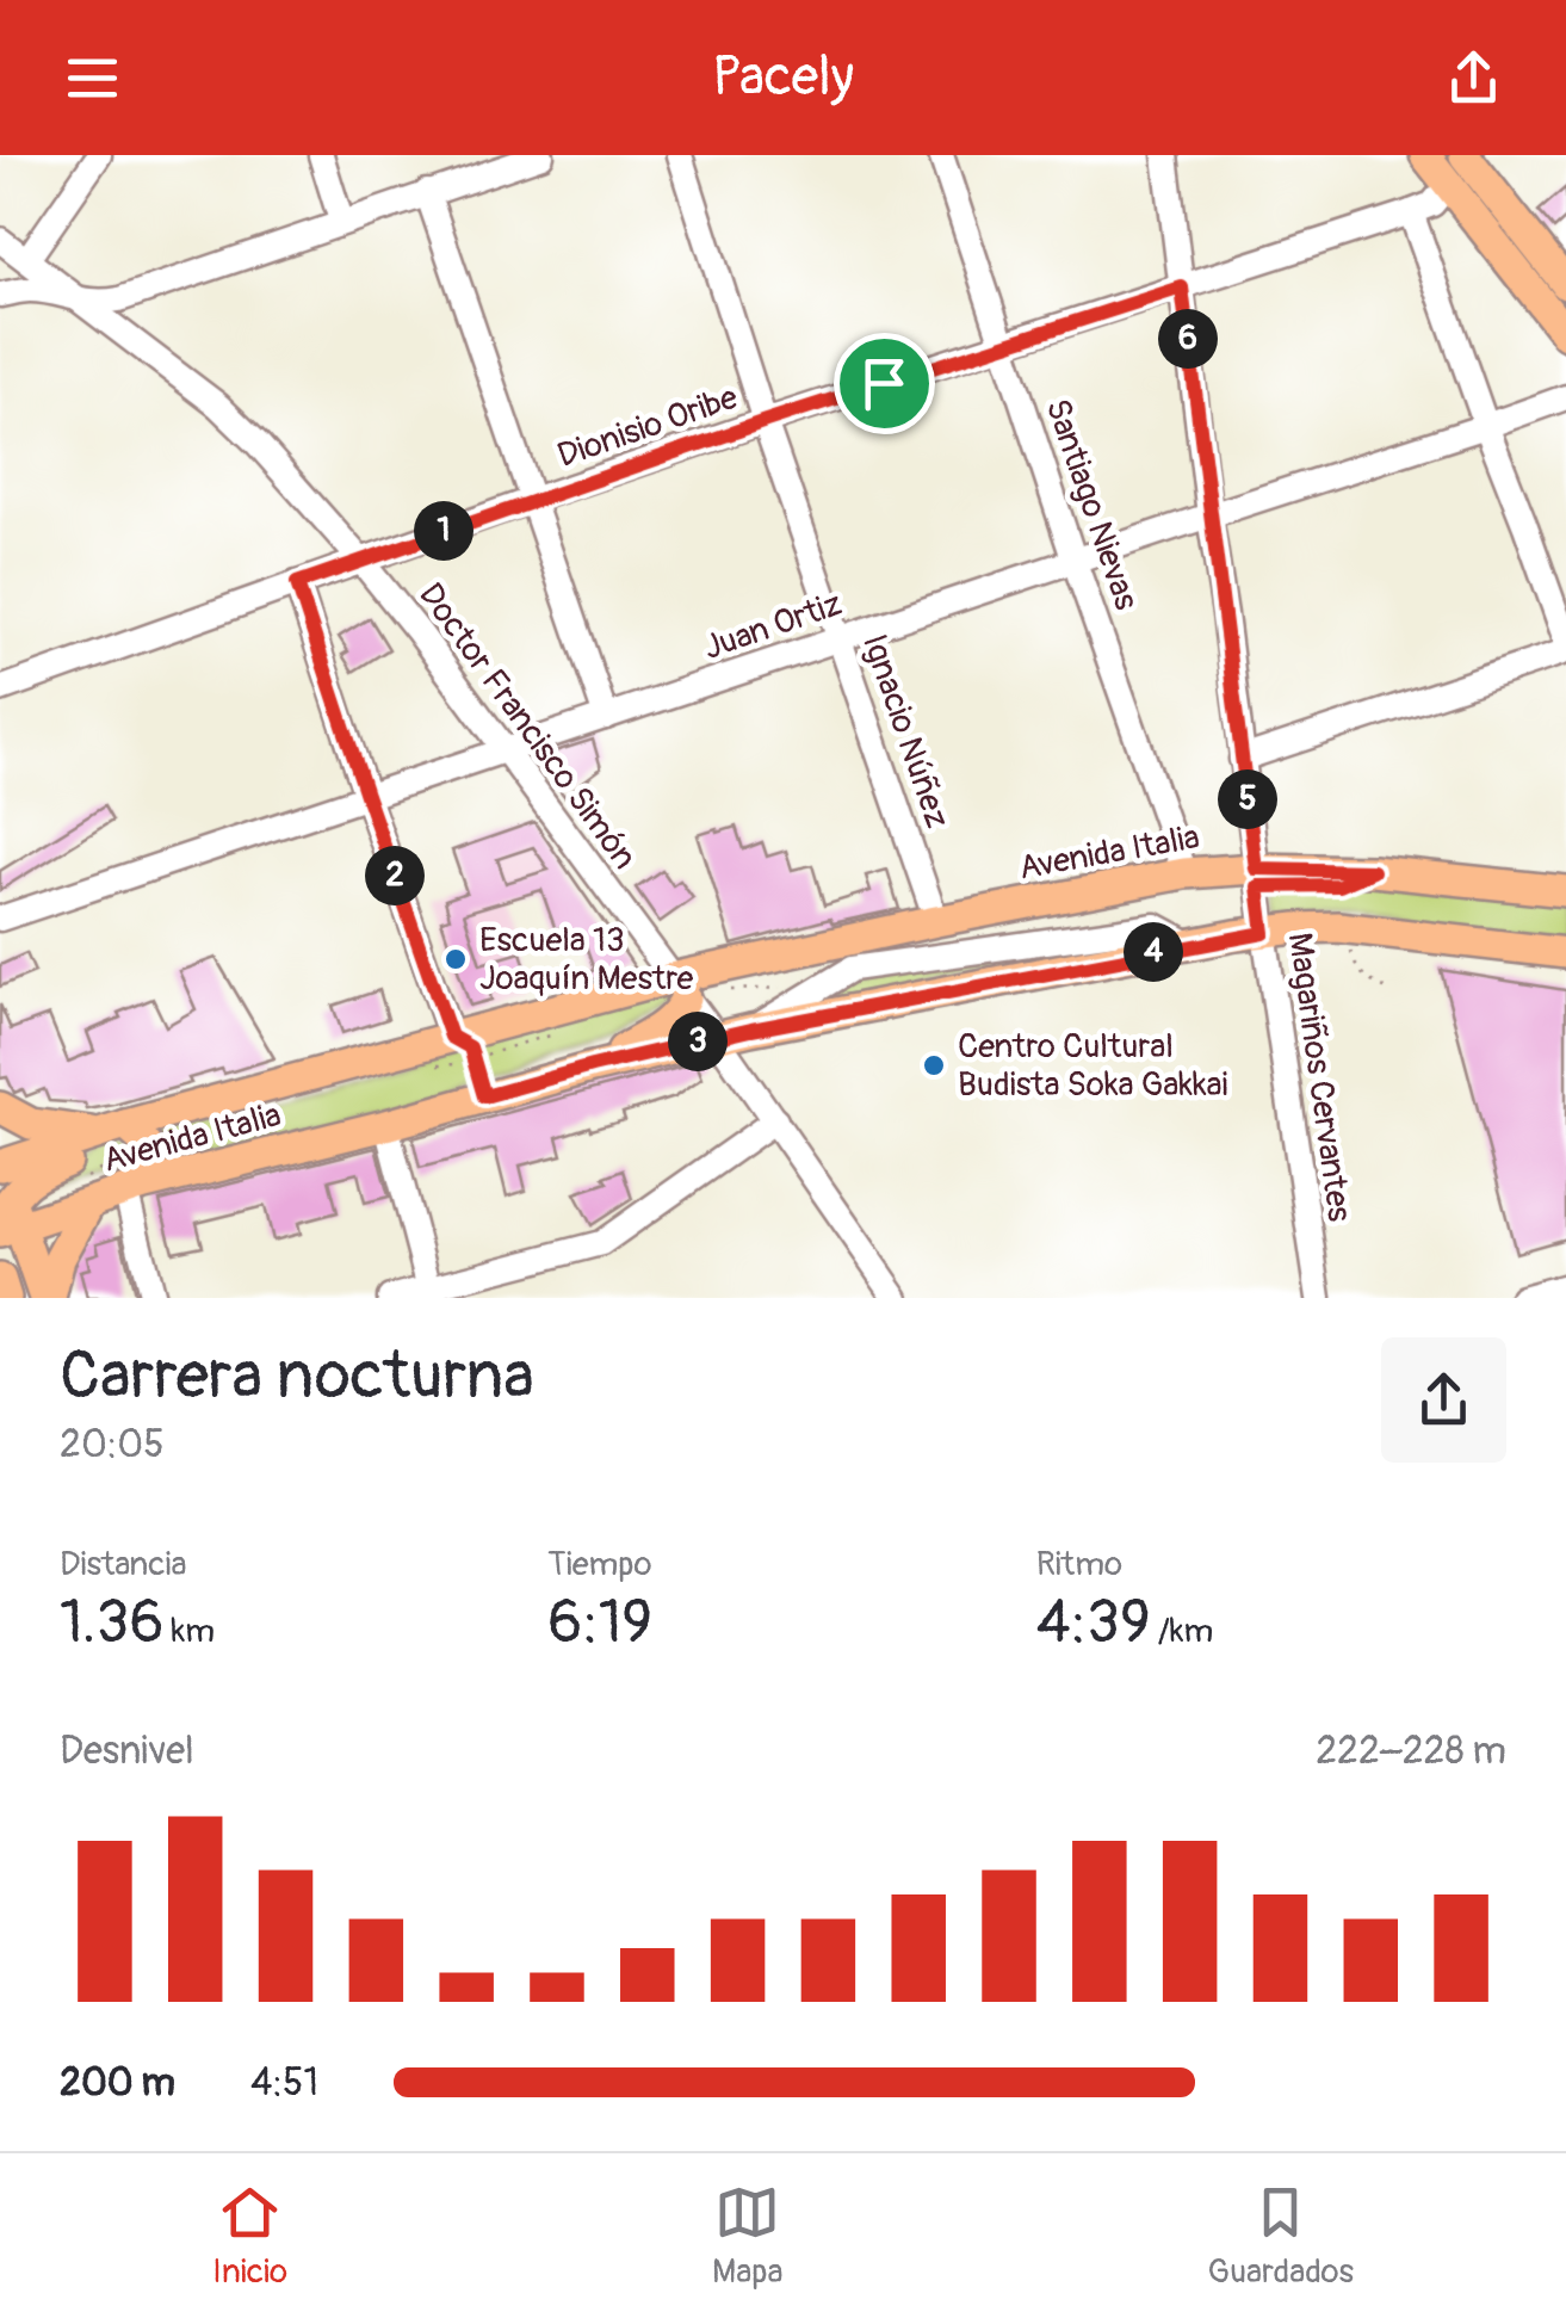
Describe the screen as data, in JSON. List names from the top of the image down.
{
  "streets": {
    "main road": ["Avenida Italia"],
    "street": [
      "Dionisio Oribe",
      "Santiago Nievas",
      "Juan Ortiz",
      "Doctor Francisco Simón",
      "Ignacio Núñez",
      "Magariños Cervantes"
    ]
  },
  "crossings": [
    ["Dionisio Oribe", "Santiago Nievas"],
    ["Dionisio Oribe", "Doctor Francisco Simón"],
    ["Dionisio Oribe", "Ignacio Núñez"],
    ["Dionisio Oribe", "Magariños Cervantes"],
    ["Santiago Nievas", "Juan Ortiz"],
    ["Santiago Nievas", "Avenida Italia"],
    ["Juan Ortiz", "Doctor Francisco Simón"],
    ["Juan Ortiz", "Ignacio Núñez"],
    ["Juan Ortiz", "Magariños Cervantes"],
    ["Doctor Francisco Simón", "Avenida Italia"],
    ["Ignacio Núñez", "Avenida Italia"],
    ["Avenida Italia", "Magariños Cervantes"]
  ],
  "places": ["Escuela 13 Joaquín Mestre", "Centro Cultural Budista Soka Gakkai"],
  "page": {
    "header": "Pacely",
    "pins": [
      "6",
      "1",
      "5",
      "2",
      "4",
      "3"
    ],
    "heading": ["Carrera nocturna", "20:05"],
    "stats": [
      ["Distancia", "1.36 km"],
      ["Tiempo", "6:19"],
      ["Ritmo", "4:39 /km"]
    ],
    "chart": ["Desnivel", "222–228 m"],
    "list": [
      {
        "name": "200 m",
        "note": "4:51"
      }
    ],
    "tabs": ["Inicio", "Mapa", "Guardados"]
  }
}
